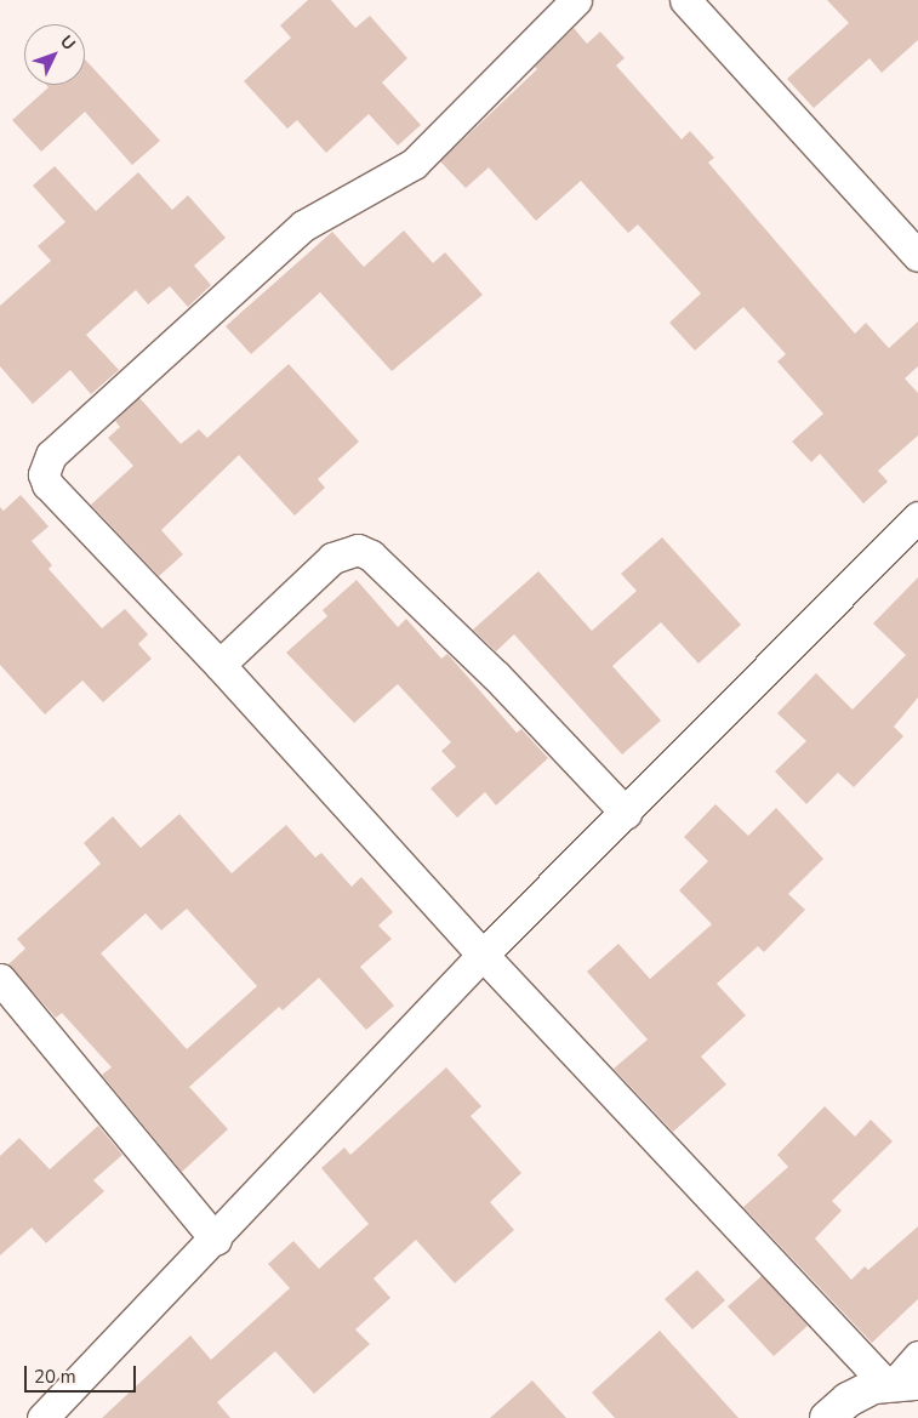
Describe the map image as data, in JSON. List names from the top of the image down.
{
  "scale_bar": "20 m",
  "north": "top right"
}
